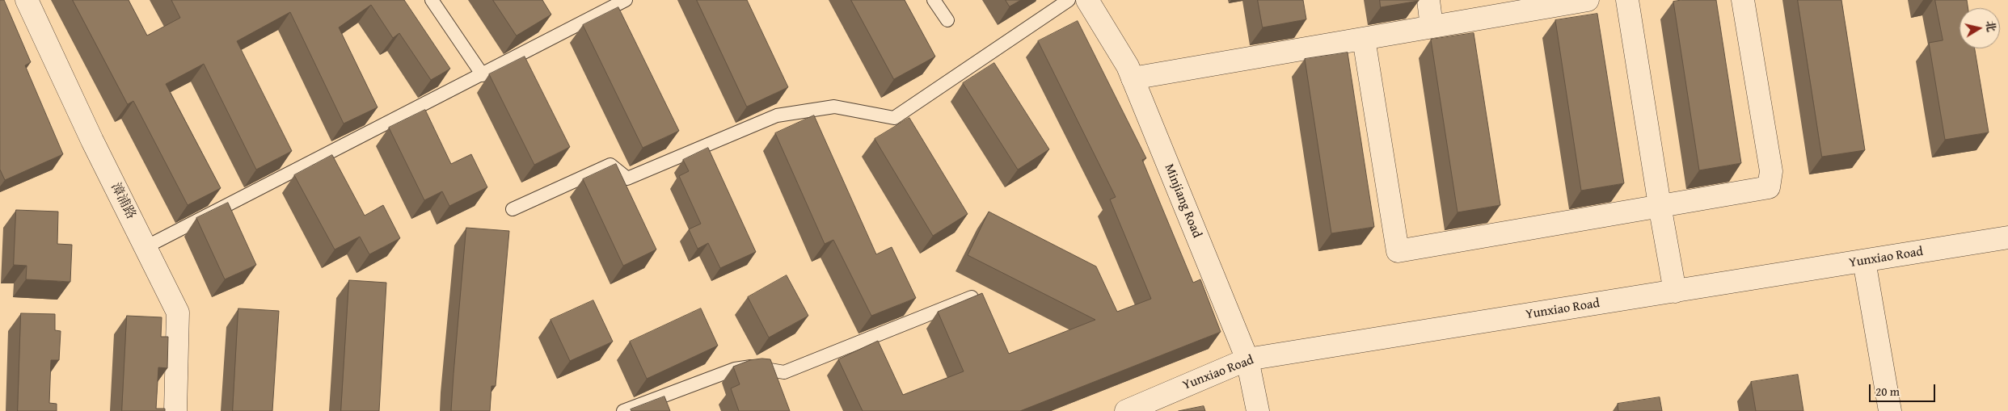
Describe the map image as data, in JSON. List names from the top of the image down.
{
  "streets": {
    "street": ["漳浦路", "Minjiang Road", "Yunxiao Road"]
  },
  "crossings": [
    ["Minjiang Road", "Yunxiao Road"]
  ],
  "scale_bar": "20 m",
  "north": "right"
}
